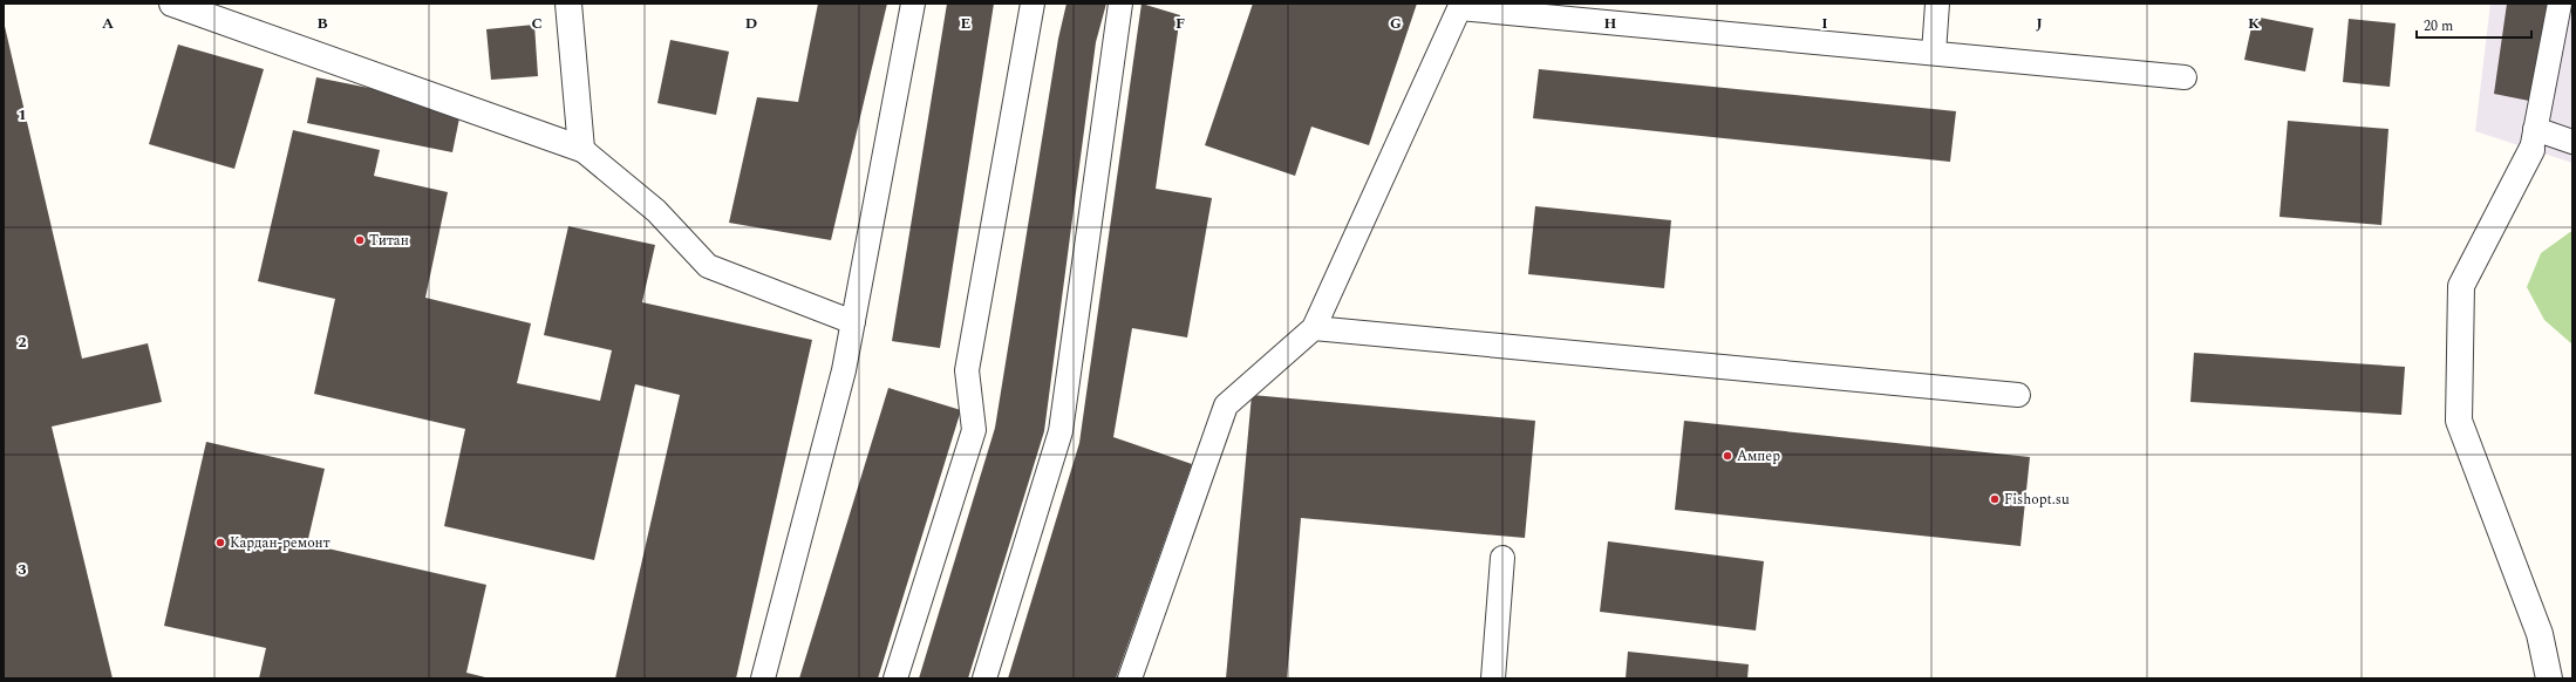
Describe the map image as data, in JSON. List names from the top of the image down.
{
  "places": [
    "Титан",
    "Ампер",
    "Fishopt.su",
    "Кардан-ремонт"
  ],
  "scale_bar": "20 m",
  "grid": {
    "columns": [
      "A",
      "B",
      "C",
      "D",
      "E",
      "F",
      "G",
      "H",
      "I",
      "J",
      "K"
    ],
    "rows": ["1", "2", "3"]
  }
}
